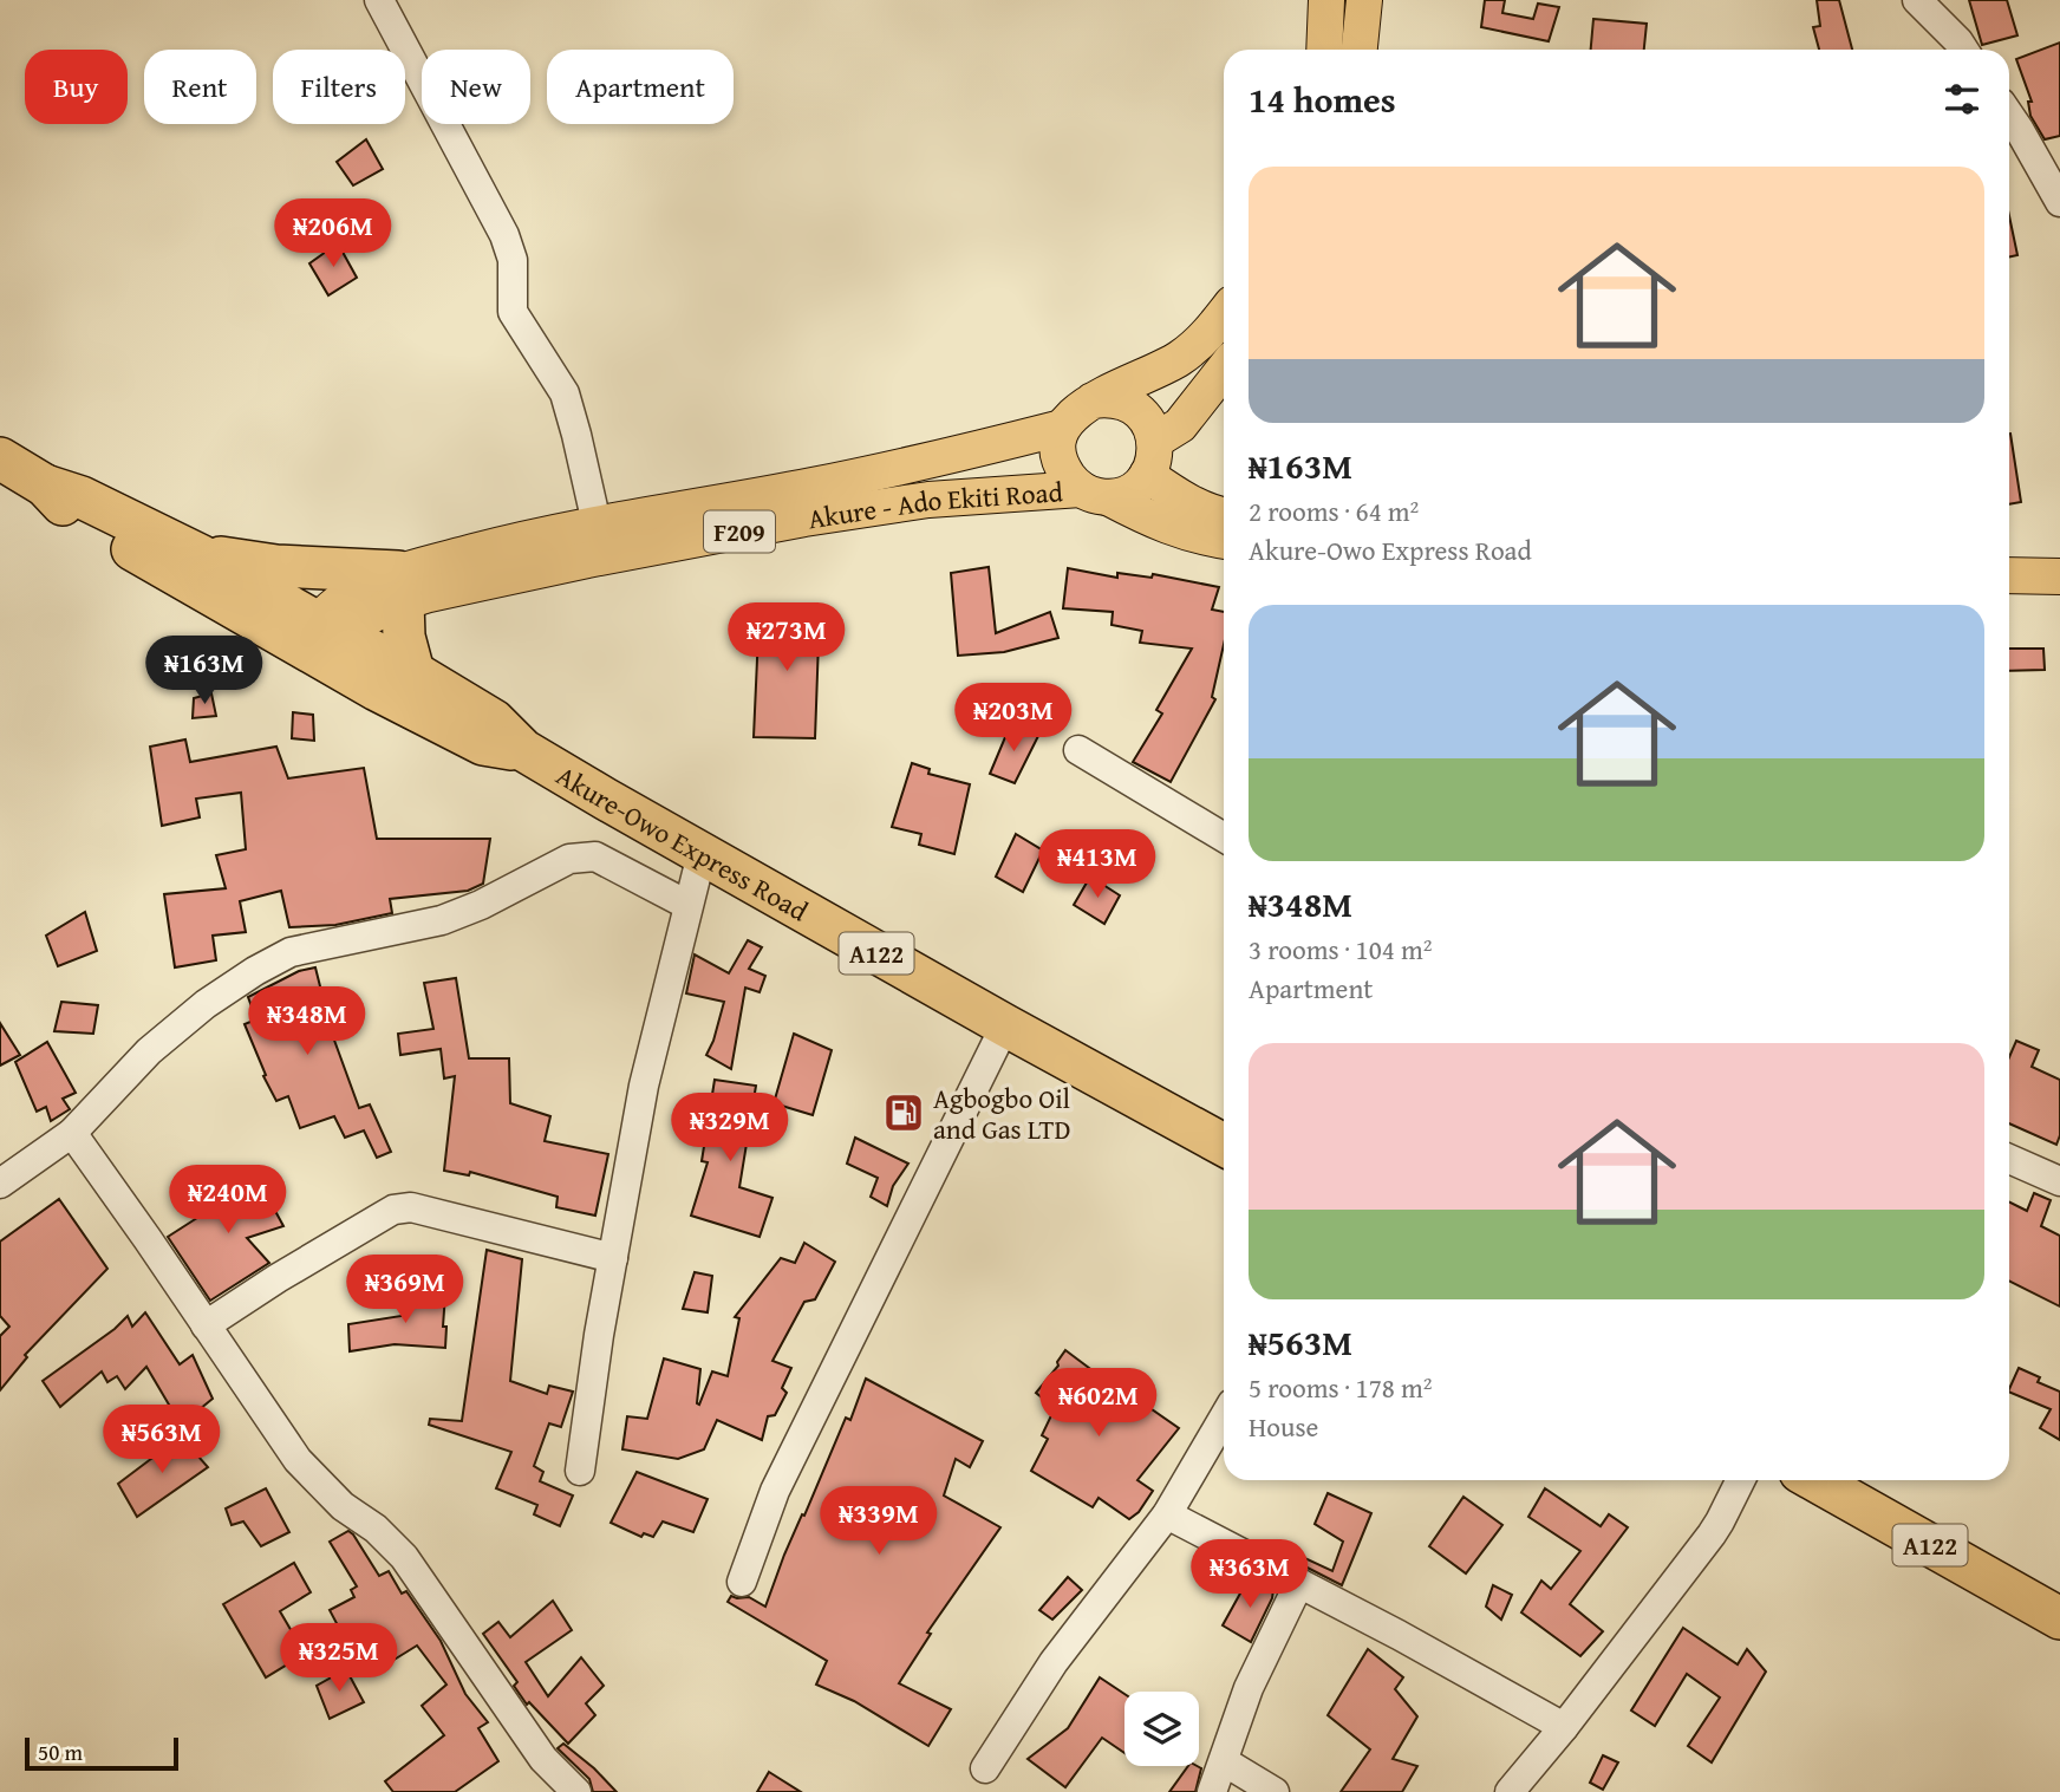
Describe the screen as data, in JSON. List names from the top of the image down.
{
  "streets": {
    "highway": ["Akure-Owo Express Road", "A122"],
    "main road": ["Akure - Ado Ekiti Road", "F209"]
  },
  "places": {
    "fuel station": ["Agbogbo Oil and Gas LTD"]
  },
  "scale_bar": "50 m",
  "page": {
    "chip": [
      "Buy",
      "Rent",
      "Filters",
      "New",
      "Apartment"
    ],
    "heading": "14 homes",
    "list": [
      {
        "name": "₦163M",
        "note": "2 rooms · 64 m² · Akure-Owo Express Road"
      },
      {
        "name": "₦348M",
        "note": "3 rooms · 104 m² · Apartment"
      },
      {
        "name": "₦563M",
        "note": "5 rooms · 178 m² · House"
      }
    ],
    "price": [
      "₦206M",
      "₦273M",
      "₦163M",
      "₦203M",
      "₦413M",
      "₦348M",
      "₦329M",
      "₦240M",
      "₦369M",
      "₦602M",
      "₦563M",
      "₦339M",
      "₦363M",
      "₦325M"
    ],
    "scale": "50 m"
  }
}
